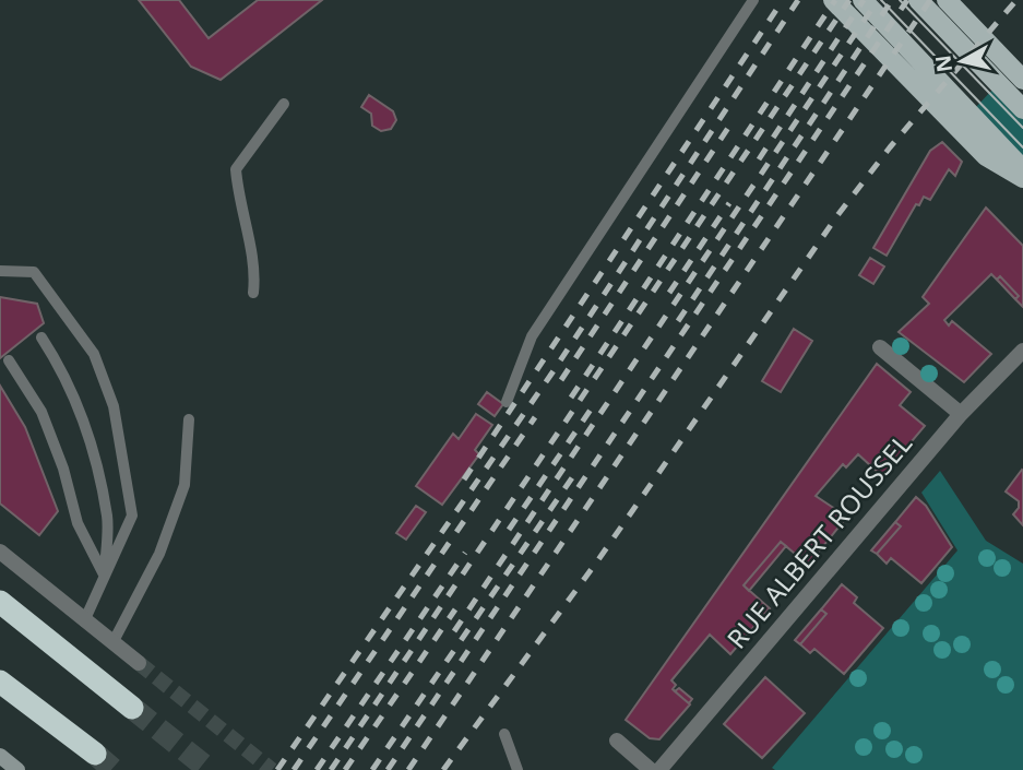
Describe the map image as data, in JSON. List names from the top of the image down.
{
  "streets": {
    "street": ["RUE ALBERT ROUSSEL"]
  },
  "north": "left"
}
